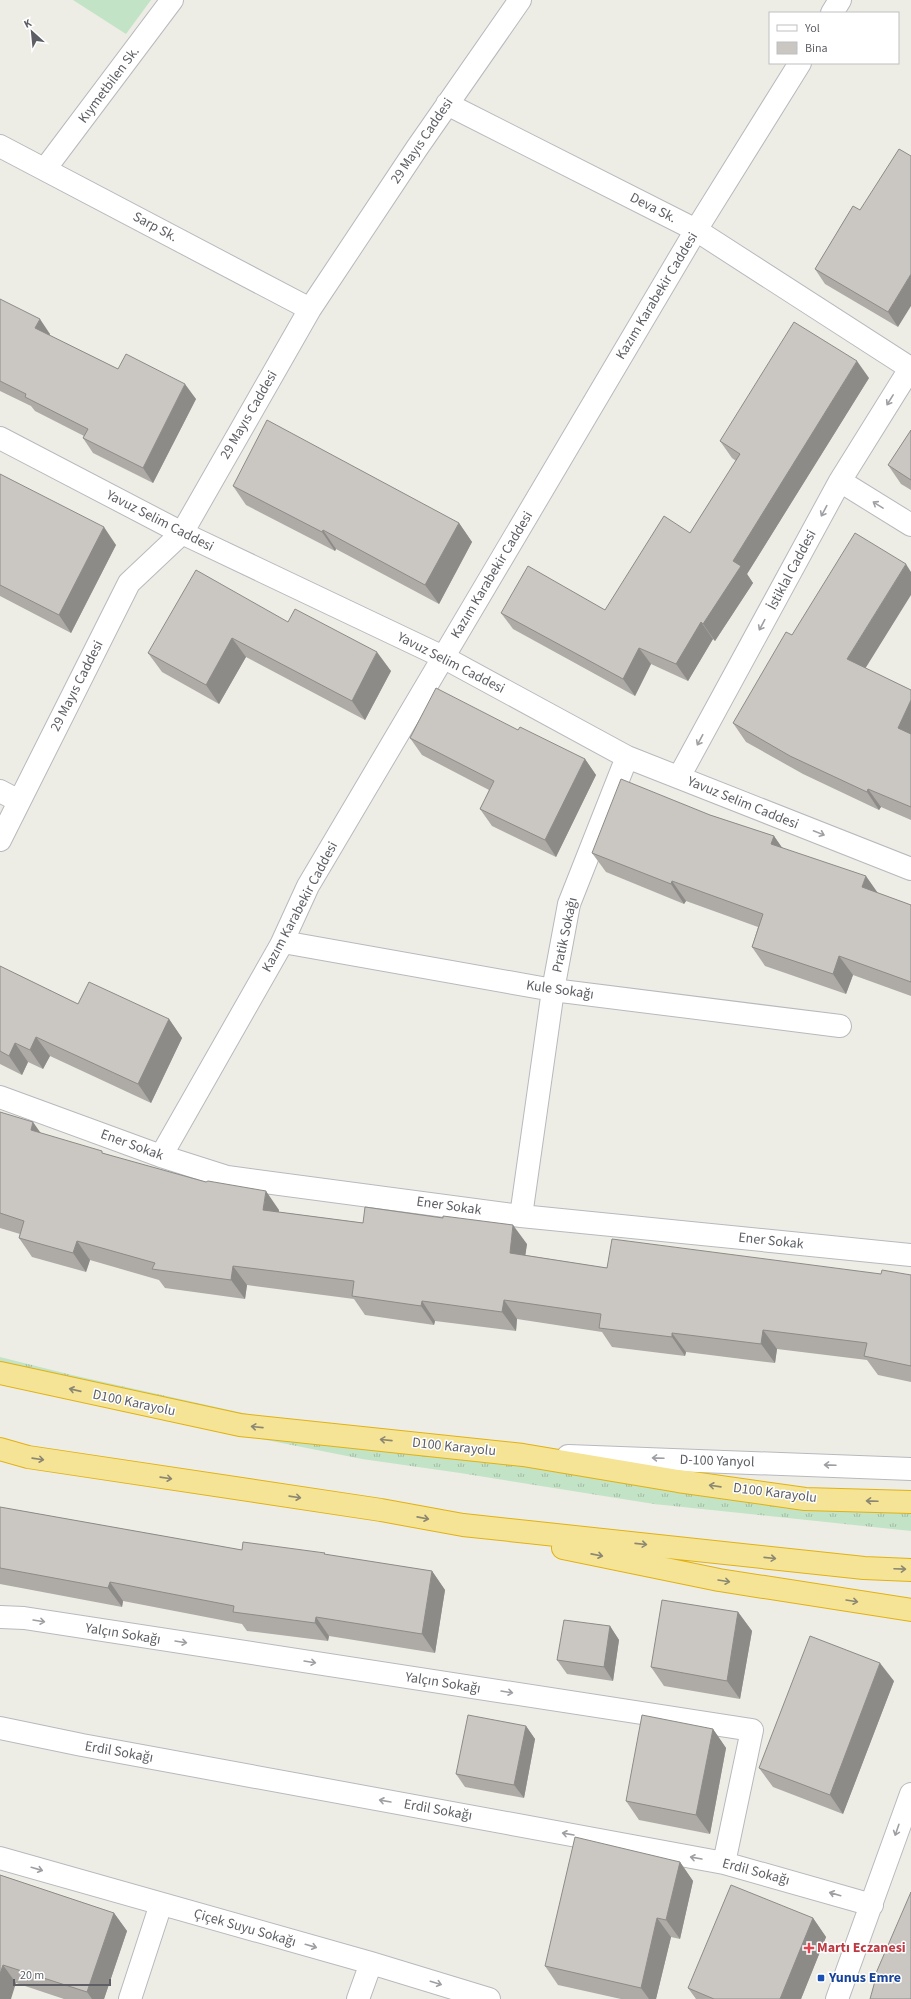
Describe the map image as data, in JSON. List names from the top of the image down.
{
  "streets": {
    "highway": ["D100 Karayolu"],
    "street": [
      "Kıymetbilen Sk.",
      "29 Mayıs Caddesi",
      "Deva Sk.",
      "Sarp Sk.",
      "Kazım Karabekir Caddesi",
      "Yavuz Selim Caddesi",
      "İstiklal Caddesi",
      "Pratik Sokağı",
      "Kule Sokağı",
      "Ener Sokak",
      "D-100 Yanyol",
      "Yalçın Sokağı",
      "Erdil Sokağı",
      "Çiçek Suyu Sokağı"
    ]
  },
  "crossings": [
    ["Kıymetbilen Sk.", "Sarp Sk."],
    ["29 Mayıs Caddesi", "Deva Sk."],
    ["29 Mayıs Caddesi", "Sarp Sk."],
    ["29 Mayıs Caddesi", "Yavuz Selim Caddesi"],
    ["Deva Sk.", "Kazım Karabekir Caddesi"],
    ["Deva Sk.", "İstiklal Caddesi"],
    ["Kazım Karabekir Caddesi", "Yavuz Selim Caddesi"],
    ["Kazım Karabekir Caddesi", "Kule Sokağı"],
    ["Kazım Karabekir Caddesi", "Ener Sokak"],
    ["Yavuz Selim Caddesi", "İstiklal Caddesi"],
    ["Yavuz Selim Caddesi", "Pratik Sokağı"],
    ["Pratik Sokağı", "Kule Sokağı"],
    ["Pratik Sokağı", "Ener Sokak"],
    ["D100 Karayolu", "D-100 Yanyol"],
    ["Yalçın Sokağı", "Erdil Sokağı"]
  ],
  "one_way": [
    "İstiklal Caddesi",
    "D-100 Yanyol",
    "Yalçın Sokağı",
    "Erdil Sokağı",
    "Çiçek Suyu Sokağı"
  ],
  "places": {
    "health": ["Martı Eczanesi"],
    "transit": ["Yunus Emre"]
  },
  "legend": ["Yol", "Bina"],
  "scale_bar": "20 m",
  "north": "top left"
}
